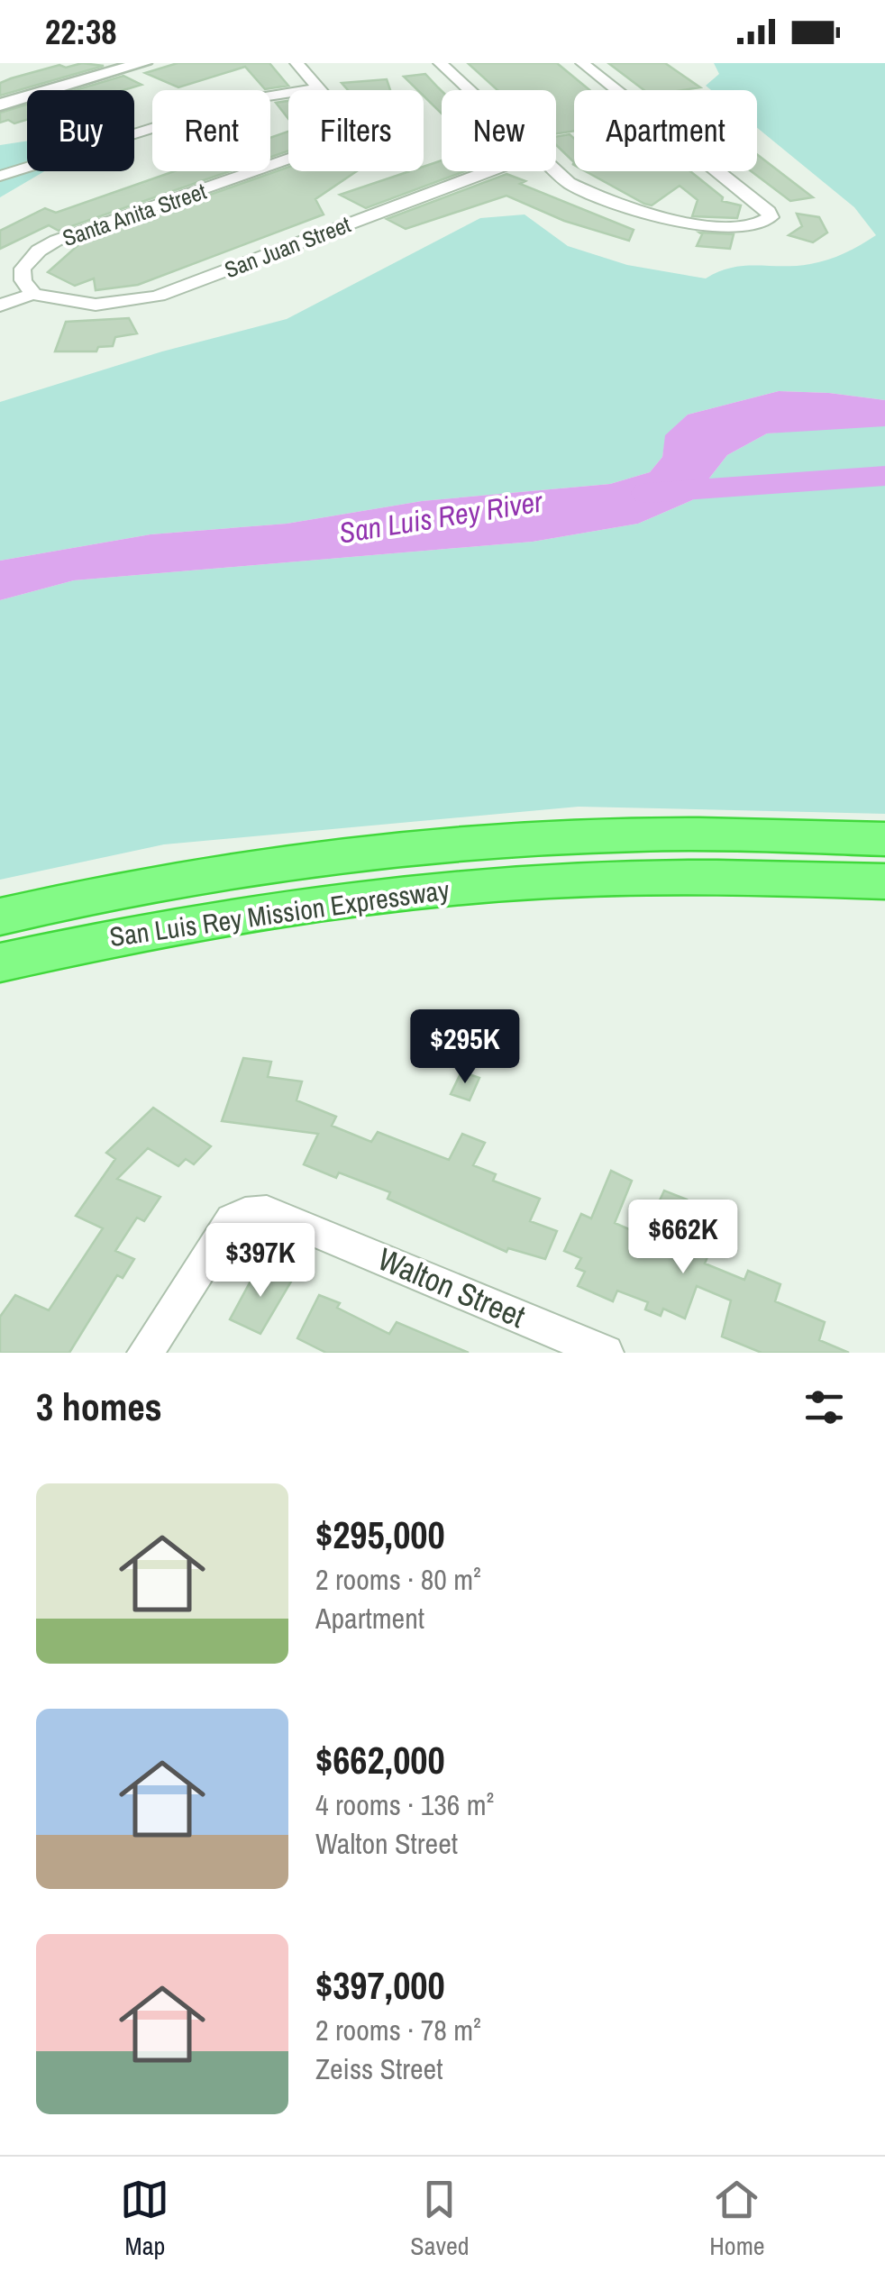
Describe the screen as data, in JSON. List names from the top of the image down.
{
  "streets": {
    "highway": ["San Luis Rey Mission Expressway"],
    "street": ["Santa Anita Street", "San Juan Street", "Walton Street"]
  },
  "crossings": [
    ["Santa Anita Street", "San Juan Street"]
  ],
  "water": ["San Luis Rey River"],
  "page": {
    "status": "22:38",
    "chip": [
      "Buy",
      "Rent",
      "Filters",
      "New",
      "Apartment"
    ],
    "price": ["$295K", "$662K", "$397K"],
    "heading": "3 homes",
    "list": [
      {
        "name": "$295,000",
        "note": "2 rooms · 80 m² · Apartment"
      },
      {
        "name": "$662,000",
        "note": "4 rooms · 136 m² · Walton Street"
      },
      {
        "name": "$397,000",
        "note": "2 rooms · 78 m² · Zeiss Street"
      }
    ],
    "tabs": ["Map", "Saved", "Home"]
  }
}
